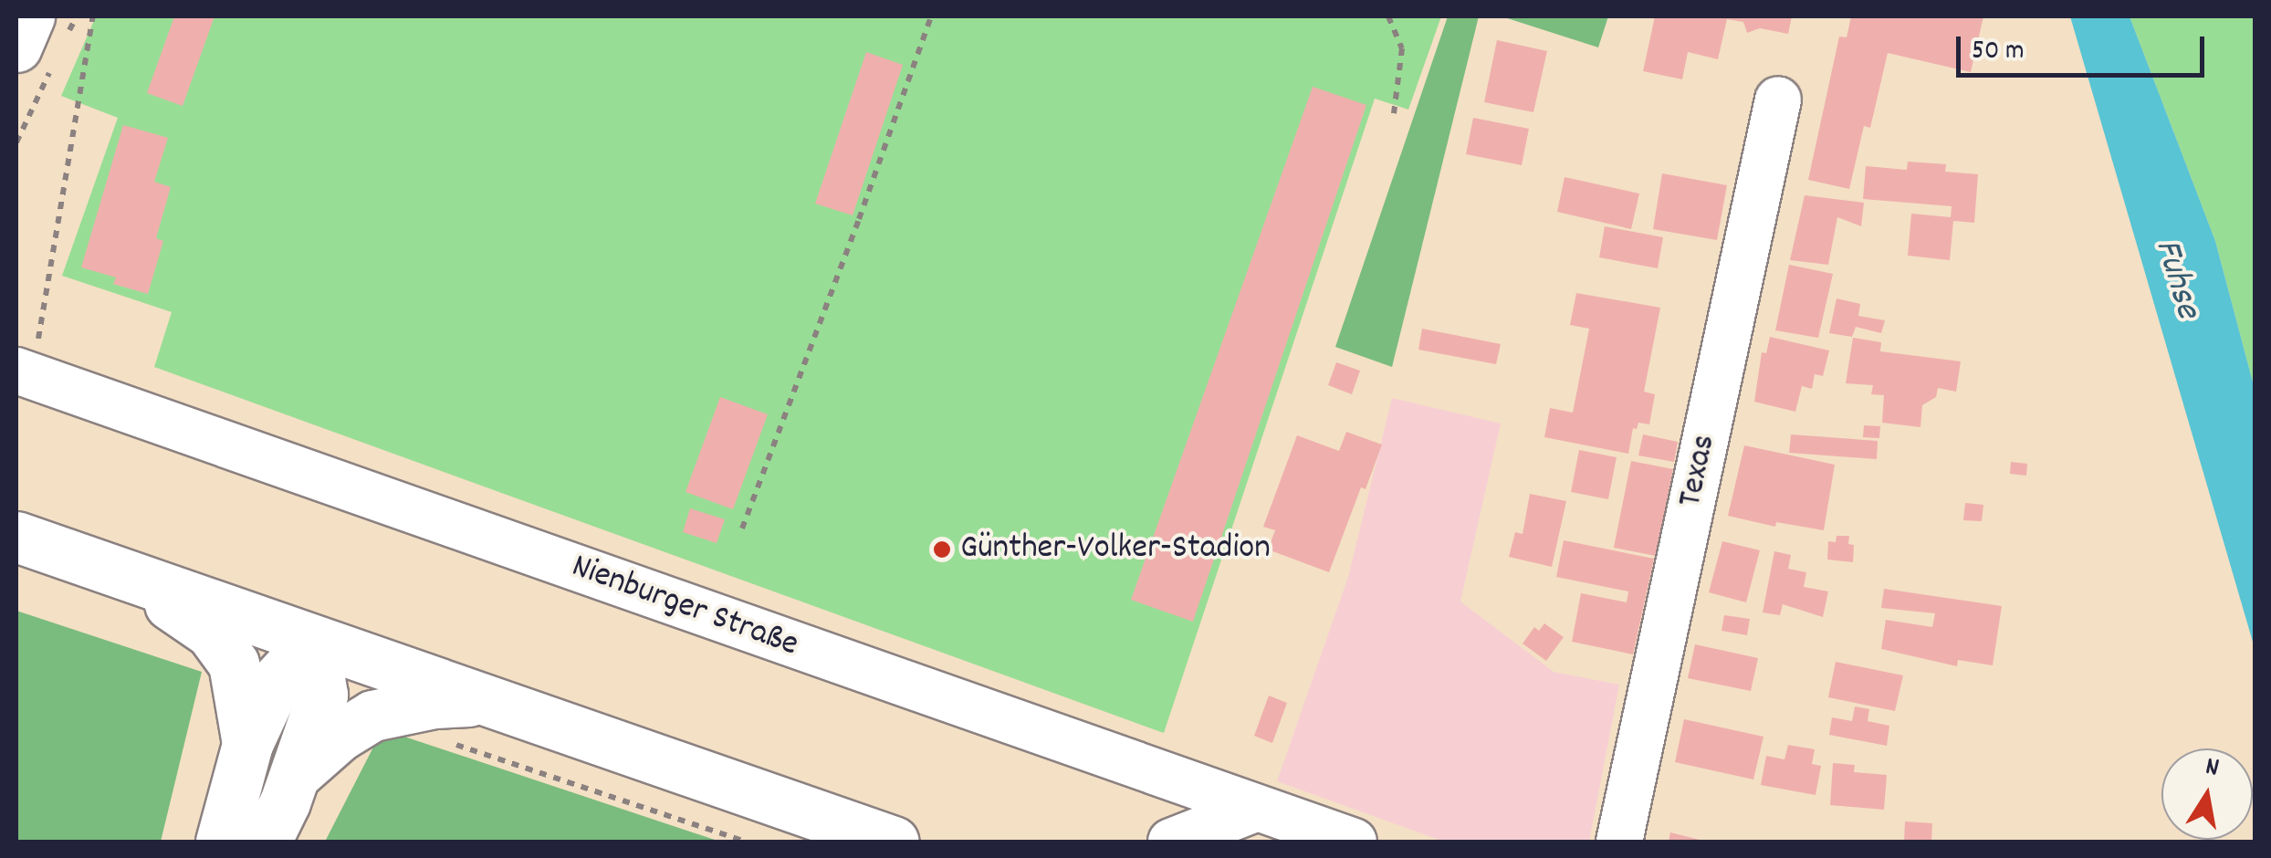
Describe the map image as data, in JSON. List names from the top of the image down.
{
  "streets": {
    "street": ["Texas", "Nienburger Straße"]
  },
  "water": ["Fuhse"],
  "places": ["Günther-Volker-Stadion"],
  "scale_bar": "50 m",
  "north": "top"
}
